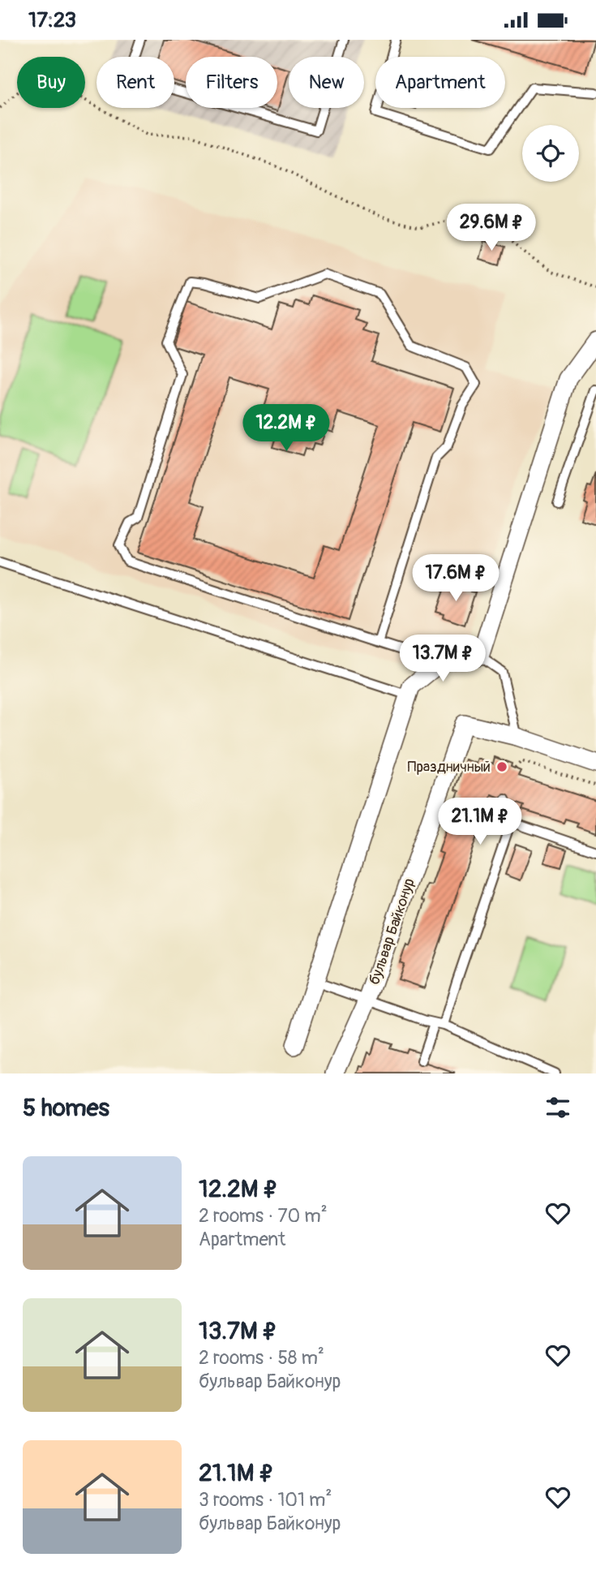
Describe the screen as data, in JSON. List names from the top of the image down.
{
  "streets": {
    "street": ["бульвар Байконур"]
  },
  "places": ["Праздничный"],
  "page": {
    "status": "17:23",
    "chip": [
      "Buy",
      "Rent",
      "Filters",
      "New",
      "Apartment"
    ],
    "price": [
      "29.6M ₽",
      "12.2M ₽",
      "17.6M ₽",
      "13.7M ₽",
      "21.1M ₽"
    ],
    "heading": "5 homes",
    "list": [
      {
        "name": "12.2M ₽",
        "note": "2 rooms · 70 m² · Apartment"
      },
      {
        "name": "13.7M ₽",
        "note": "2 rooms · 58 m² · бульвар Байконур"
      },
      {
        "name": "21.1M ₽",
        "note": "3 rooms · 101 m² · бульвар Байконур"
      }
    ]
  }
}
